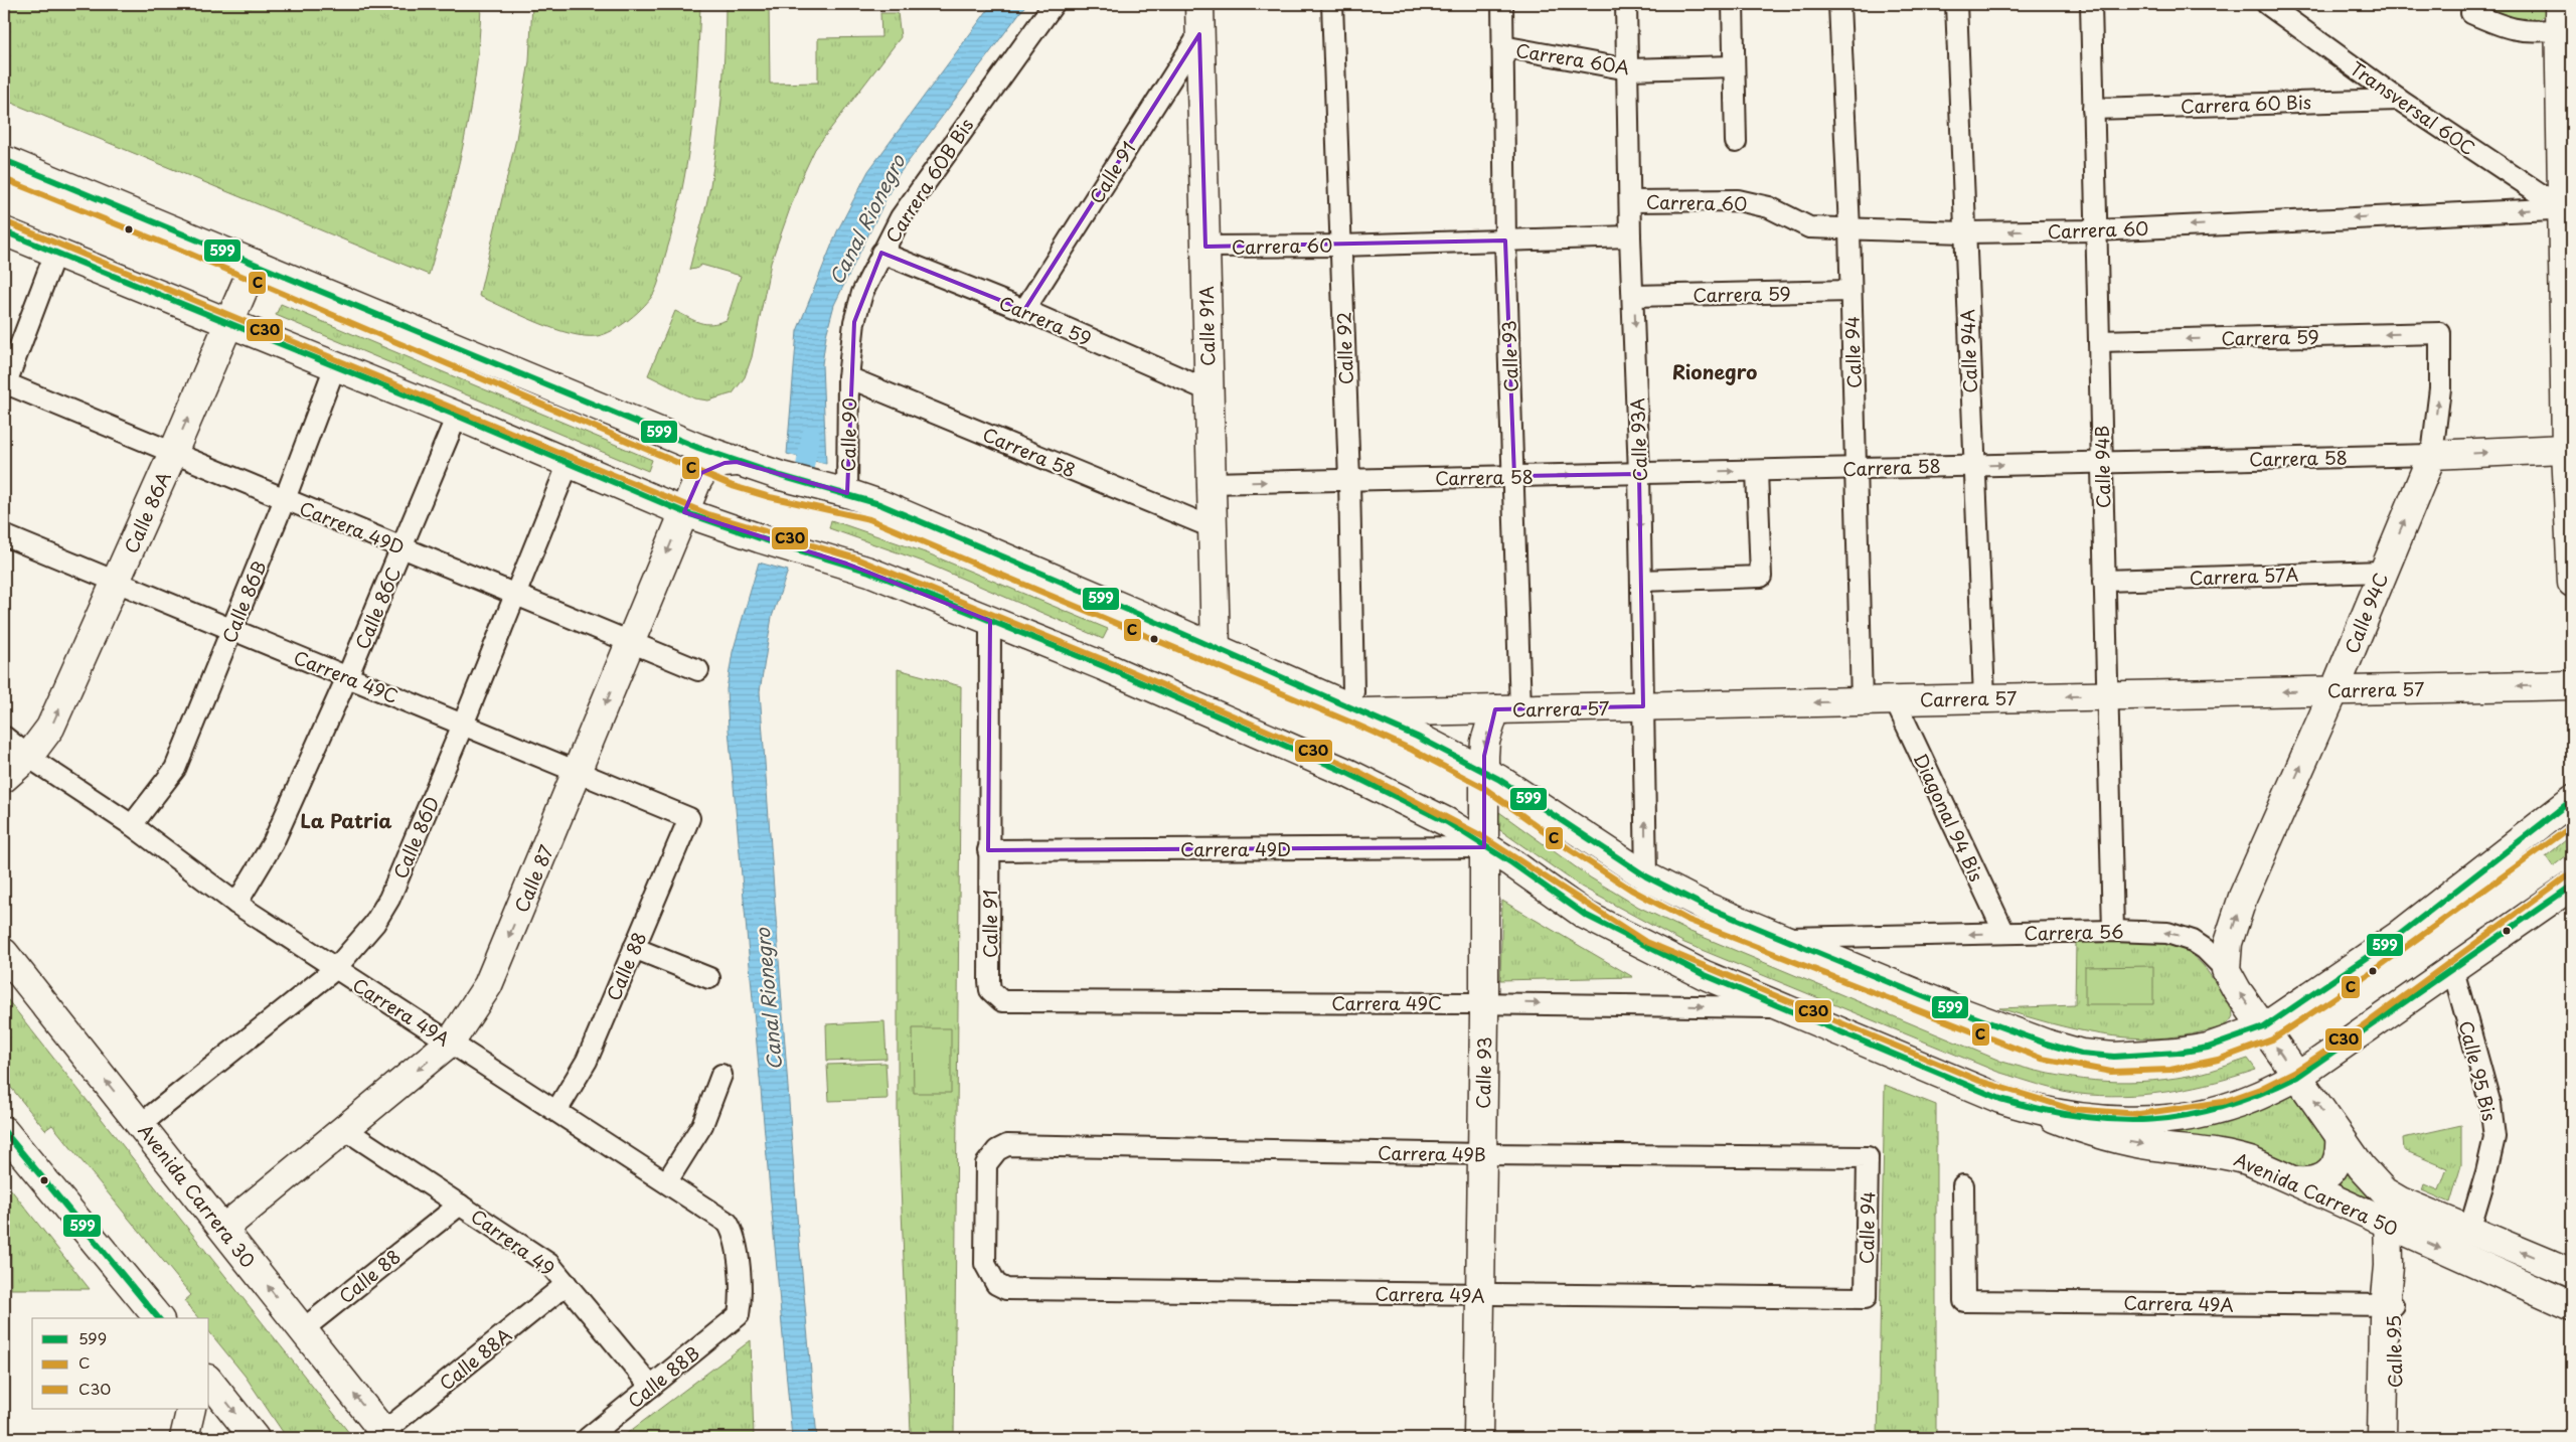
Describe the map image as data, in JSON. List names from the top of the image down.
{
  "streets": {
    "main road": [
      "Calle 91A",
      "Calle 93",
      "Carrera 58",
      "Calle 86A",
      "Calle 94C",
      "Carrera 57",
      "Calle 87",
      "Carrera 56",
      "Avenida Carrera 50",
      "Avenida Carrera 30",
      "Calle 95"
    ],
    "street": [
      "Carrera 60A",
      "Carrera 60 Bis",
      "Transversal 60C",
      "Calle 91",
      "Carrera 60B Bis",
      "Carrera 60",
      "Carrera 59",
      "Calle 92",
      "Calle 94A",
      "Calle 94",
      "Calle 90",
      "Calle 93A",
      "Calle 94B",
      "Carrera 49D",
      "Carrera 57A",
      "Calle 86B",
      "Calle 86C",
      "Carrera 49C",
      "Diagonal 94 Bis",
      "Calle 86D",
      "Calle 88",
      "Carrera 49A",
      "Calle 95 Bis",
      "Carrera 49B",
      "Carrera 49",
      "Calle 88A",
      "Calle 88B"
    ]
  },
  "crossings": [
    ["Carrera 60A", "Calle 93"],
    ["Carrera 60A", "Calle 93A"],
    ["Carrera 60 Bis", "Transversal 60C"],
    ["Carrera 60 Bis", "Calle 94B"],
    ["Transversal 60C", "Carrera 60"],
    ["Calle 91", "Carrera 59"],
    ["Calle 91", "Calle 91A"],
    ["Calle 91", "Carrera 49D"],
    ["Calle 91", "Carrera 49C"],
    ["Calle 91", "Avenida Carrera 50"],
    ["Carrera 60B Bis", "Carrera 59"],
    ["Carrera 60B Bis", "Calle 90"],
    ["Carrera 60B Bis", "Carrera 58"],
    ["Carrera 60", "Calle 91A"],
    ["Carrera 60", "Calle 92"],
    ["Carrera 60", "Calle 94A"],
    ["Carrera 60", "Calle 94"],
    ["Carrera 60", "Calle 93"],
    ["Carrera 60", "Calle 93A"],
    ["Carrera 60", "Calle 94B"],
    ["Carrera 59", "Calle 91A"],
    ["Carrera 59", "Calle 94"],
    ["Carrera 59", "Calle 93A"],
    ["Carrera 59", "Calle 94B"],
    ["Carrera 59", "Calle 94C"],
    ["Calle 91A", "Carrera 58"],
    ["Calle 92", "Carrera 58"],
    ["Calle 92", "Carrera 57"],
    ["Calle 94A", "Carrera 58"],
    ["Calle 94A", "Carrera 57"],
    ["Calle 94", "Carrera 58"],
    ["Calle 94", "Carrera 57"],
    ["Calle 94", "Carrera 49A"],
    ["Calle 94", "Carrera 49B"],
    ["Calle 93", "Carrera 58"],
    ["Calle 93", "Carrera 49D"],
    ["Calle 93", "Carrera 49C"],
    ["Calle 93", "Carrera 57"],
    ["Calle 93", "Carrera 49A"],
    ["Calle 93", "Carrera 49B"],
    ["Calle 93", "Avenida Carrera 50"],
    ["Calle 90", "Carrera 58"],
    ["Calle 93A", "Carrera 58"],
    ["Calle 93A", "Carrera 57"],
    ["Carrera 58", "Calle 94B"],
    ["Carrera 58", "Calle 94C"],
    ["Calle 94B", "Carrera 57A"],
    ["Calle 94B", "Carrera 57"],
    ["Calle 94B", "Carrera 56"],
    ["Calle 86A", "Carrera 49D"],
    ["Calle 86A", "Carrera 49C"],
    ["Calle 86A", "Carrera 49A"],
    ["Calle 86A", "Avenida Carrera 50"],
    ["Carrera 49D", "Calle 86B"],
    ["Carrera 49D", "Calle 86C"],
    ["Carrera 49D", "Calle 86D"],
    ["Carrera 49D", "Calle 87"],
    ["Carrera 49D", "Avenida Carrera 50"],
    ["Carrera 57A", "Calle 94C"],
    ["Calle 86B", "Carrera 49C"],
    ["Calle 86B", "Carrera 49A"],
    ["Calle 86B", "Avenida Carrera 50"],
    ["Calle 86C", "Carrera 49C"],
    ["Calle 86C", "Carrera 49A"],
    ["Calle 86C", "Avenida Carrera 50"],
    ["Calle 94C", "Carrera 57"],
    ["Calle 94C", "Carrera 56"],
    ["Carrera 49C", "Calle 86D"],
    ["Carrera 49C", "Calle 87"],
    ["Carrera 49C", "Calle 88"],
    ["Carrera 49C", "Avenida Carrera 50"],
    ["Carrera 57", "Diagonal 94 Bis"],
    ["Diagonal 94 Bis", "Carrera 56"],
    ["Calle 86D", "Carrera 49A"],
    ["Calle 86D", "Avenida Carrera 50"],
    ["Calle 86D", "Avenida Carrera 30"],
    ["Calle 87", "Carrera 49A"],
    ["Calle 87", "Avenida Carrera 50"],
    ["Calle 87", "Avenida Carrera 30"],
    ["Calle 87", "Carrera 49"],
    ["Carrera 56", "Avenida Carrera 50"],
    ["Calle 88", "Carrera 49A"],
    ["Calle 88", "Avenida Carrera 30"],
    ["Calle 88", "Carrera 49"],
    ["Carrera 49A", "Carrera 49B"],
    ["Carrera 49A", "Calle 95"],
    ["Carrera 49A", "Calle 88B"],
    ["Calle 95 Bis", "Avenida Carrera 50"],
    ["Avenida Carrera 50", "Calle 95"],
    ["Avenida Carrera 30", "Calle 88A"],
    ["Carrera 49", "Calle 88A"],
    ["Carrera 49", "Calle 88B"]
  ],
  "one_way": [
    "Carrera 60",
    "Carrera 59",
    "Carrera 58",
    "Calle 86A",
    "Calle 94C",
    "Carrera 57",
    "Calle 87",
    "Carrera 56"
  ],
  "districts": ["Rionegro", "La Patria"],
  "water": ["Canal Rionegro"],
  "lines": ["transit line 599", "transit line C", "transit line C30"],
  "legend": ["599", "C", "C30"]
}
